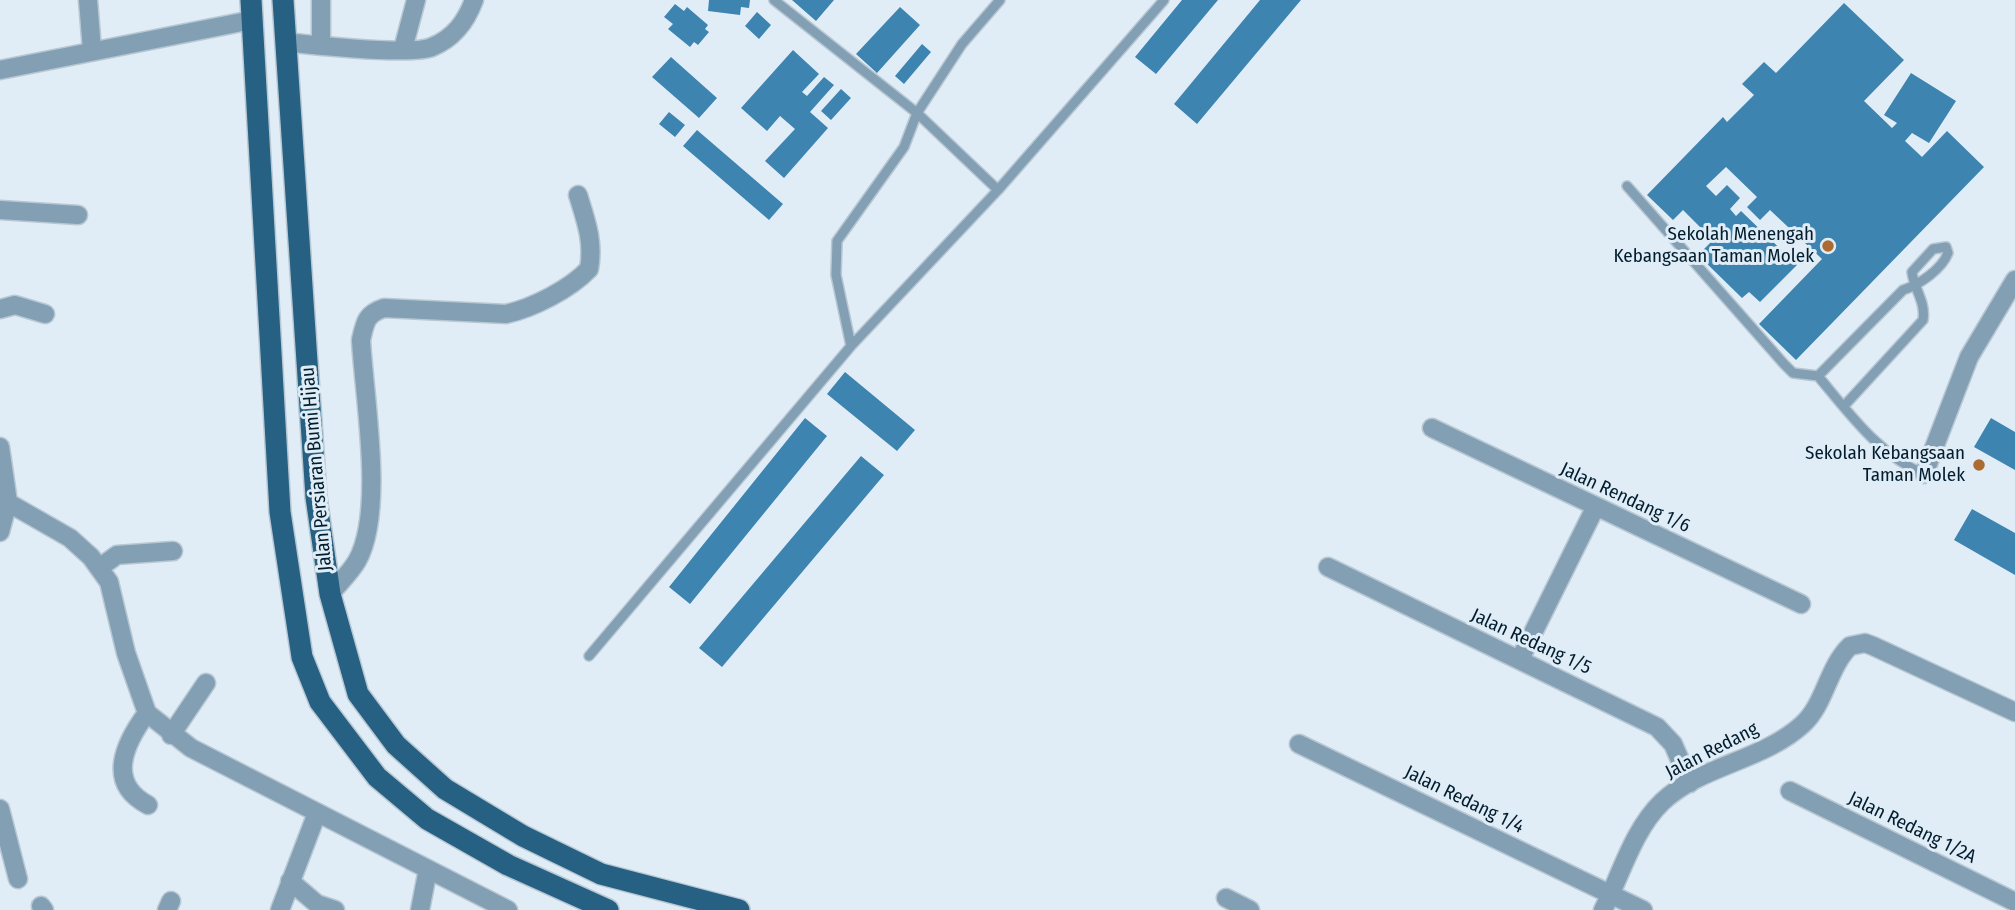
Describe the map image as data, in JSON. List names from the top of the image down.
{
  "streets": {
    "main road": ["Jalan Persiaran Bumi Hijau"],
    "street": [
      "Jalan Rendang 1/6",
      "Jalan Redang 1/5",
      "Jalan Redang",
      "Jalan Redang 1/4",
      "Jalan Redang 1/2A"
    ]
  },
  "crossings": [
    ["Jalan Redang 1/5", "Jalan Redang"],
    ["Jalan Redang", "Jalan Redang 1/4"]
  ],
  "places": ["Sekolah Menengah Kebangsaan Taman Molek", "Sekolah Kebangsaan Taman Molek"]
}
